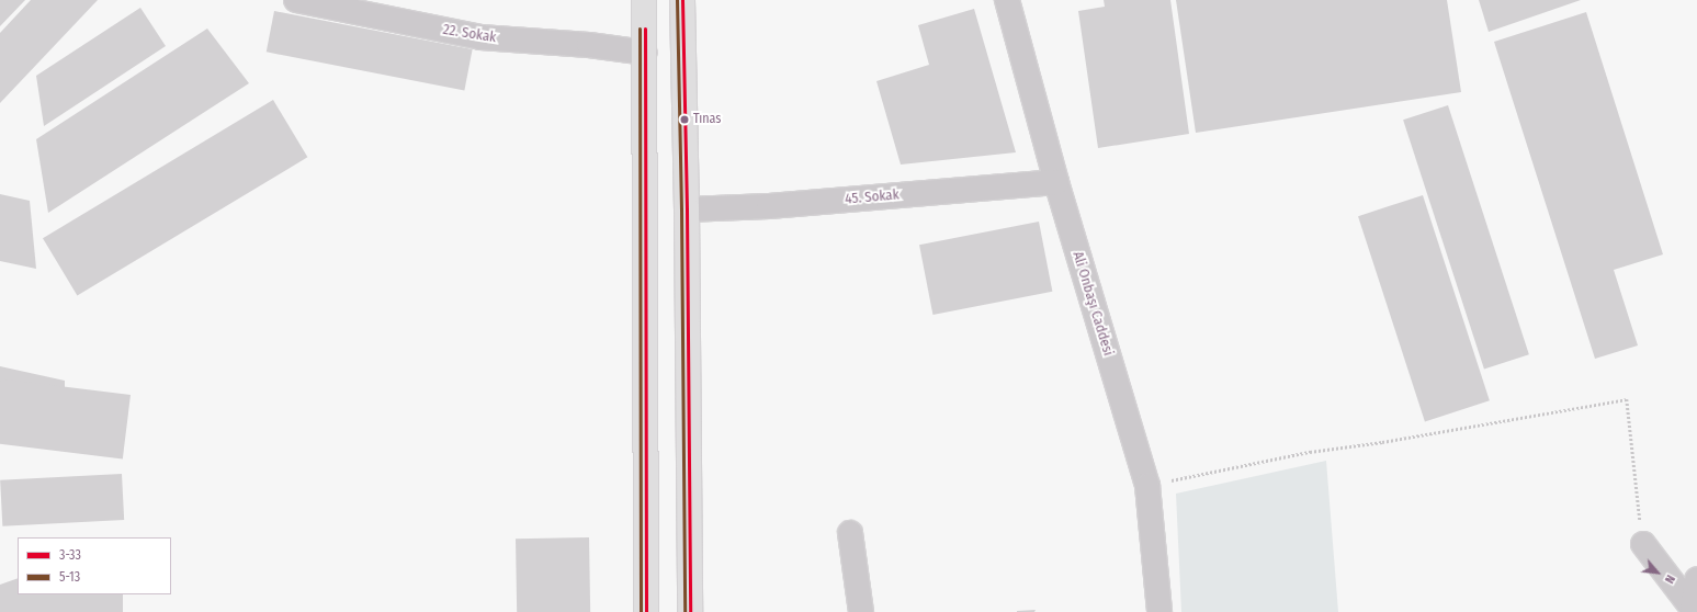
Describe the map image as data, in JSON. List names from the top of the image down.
{
  "streets": {
    "street": ["22. Sokak", "45. Sokak", "Ali Onbaşı Caddesi"]
  },
  "crossings": [
    ["45. Sokak", "Ali Onbaşı Caddesi"]
  ],
  "places": ["Tınas"],
  "lines": ["transit line 3-33", "transit line 5-13"],
  "legend": ["3-33", "5-13"],
  "north": "bottom right"
}
